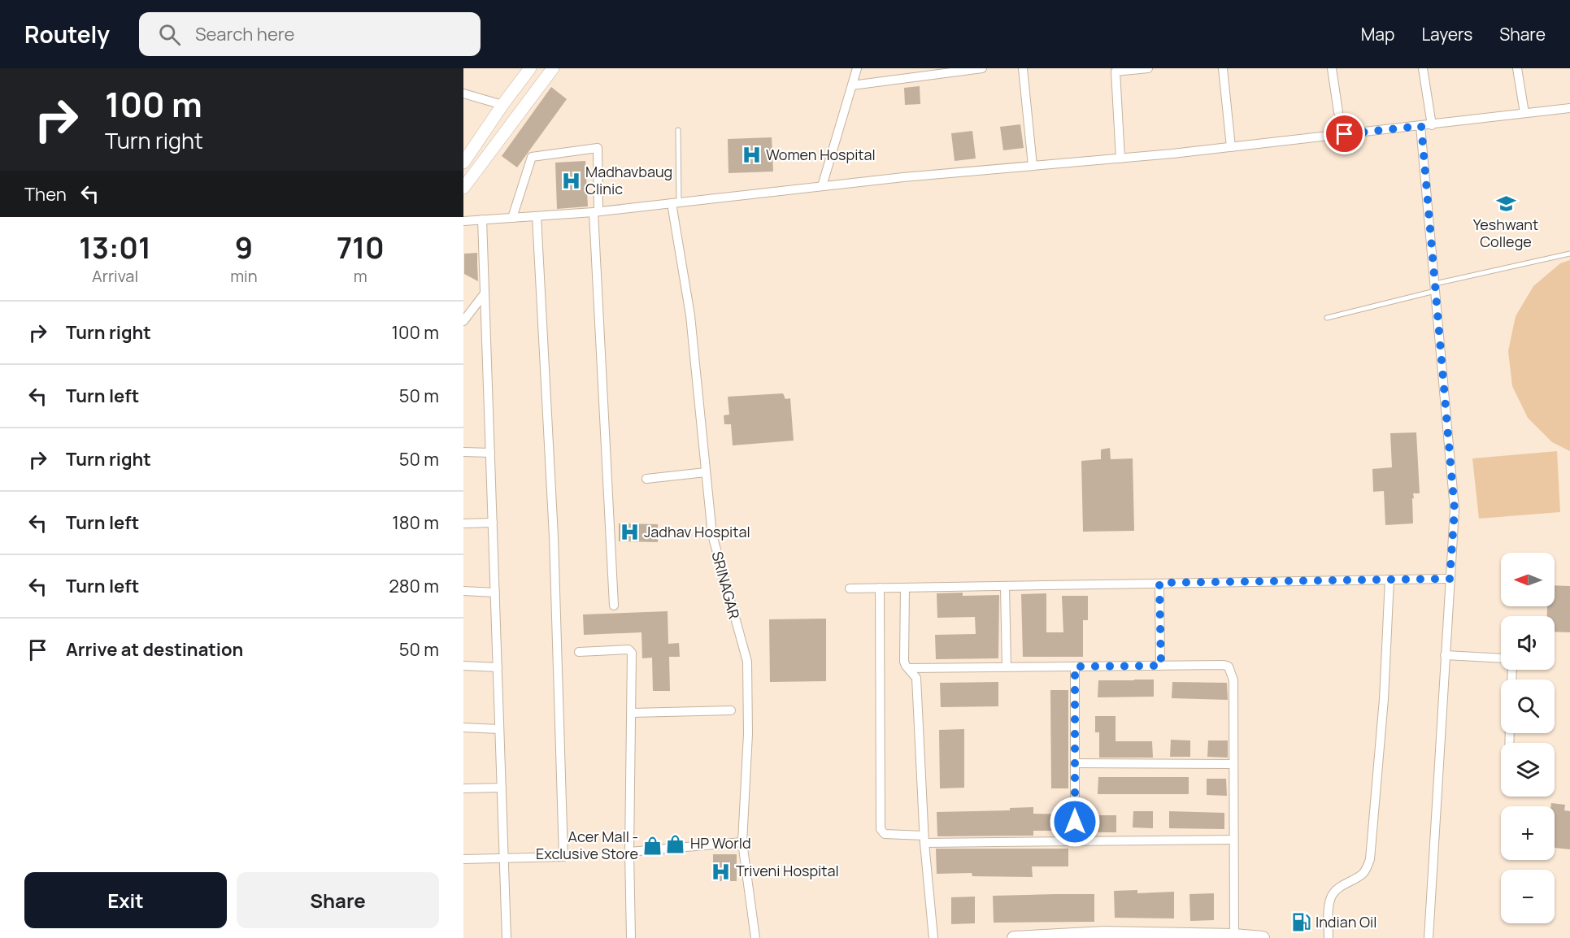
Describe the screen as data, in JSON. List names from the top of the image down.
{
  "streets": {
    "street": ["SRINAGAR"]
  },
  "places": {
    "hospital": [
      "Women Hospital",
      "Madhavbaug Clinic",
      "Jadhav Hospital",
      "Triveni Hospital"
    ],
    "school or university": ["Yeshwant College"],
    "shop": ["HP World", "Acer Mall - Exclusive Store"],
    "fuel station": ["Indian Oil"]
  },
  "north": "left",
  "page": {
    "header": "Routely",
    "search": "Search here",
    "nav": ["Map", "Layers", "Share"],
    "turn": ["100 m", "Turn right"],
    "then": "Then",
    "eta": [
      "13:01",
      "Arrival",
      "9",
      "min",
      "710",
      "m"
    ],
    "list": [
      {
        "name": "Turn right",
        "value": "100 m"
      },
      {
        "name": "Turn left",
        "value": "50 m"
      },
      {
        "name": "Turn right",
        "value": "50 m"
      },
      {
        "name": "Turn left",
        "value": "180 m"
      },
      {
        "name": "Turn left",
        "value": "280 m"
      },
      {
        "name": "Arrive at destination",
        "value": "50 m"
      }
    ],
    "map_buttons": ["+", "−"],
    "buttons": ["Exit", "Share"]
  }
}
